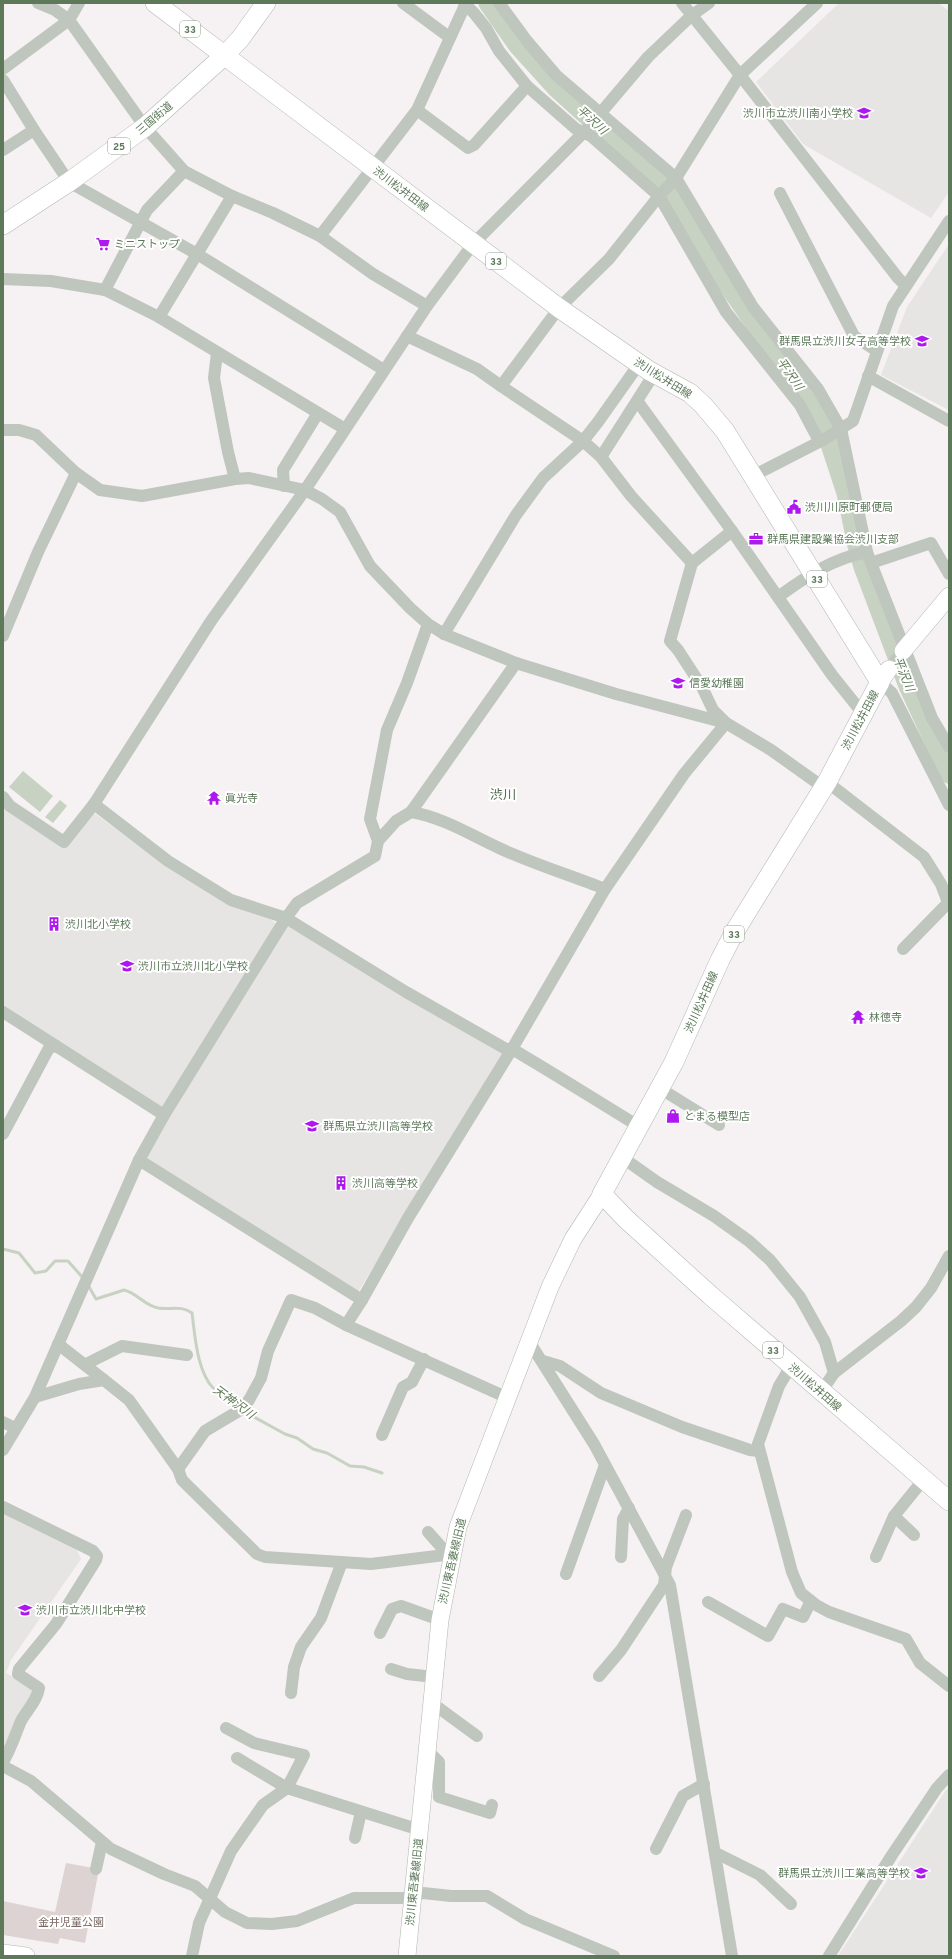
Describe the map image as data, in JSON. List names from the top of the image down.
{
  "streets": {
    "main road": [
      "33",
      "三国街道",
      "25",
      "渋川松井田線"
    ],
    "street": ["渋川東吾妻線旧道"]
  },
  "crossings": [
    ["三国街道", "渋川松井田線"],
    ["渋川松井田線", "渋川東吾妻線旧道"]
  ],
  "districts": ["渋川"],
  "water": ["平沢川", "天神沢川"],
  "parks": ["金井児童公園"],
  "places": {
    "school or university": [
      "渋川市立渋川南小学校",
      "群馬県立渋川女子高等学校",
      "信愛幼稚園",
      "渋川市立渋川北小学校",
      "群馬県立渋川高等学校",
      "渋川市立渋川北中学校",
      "群馬県立渋川工業高等学校"
    ],
    "supermarket": ["ミニストップ"],
    "public building": ["渋川川原町郵便局"],
    "office": ["群馬県建設業協会渋川支部"],
    "temple": ["眞光寺", "林徳寺"],
    "building": ["渋川北小学校", "渋川高等学校"],
    "shop": ["とまる模型店"]
  }
}
